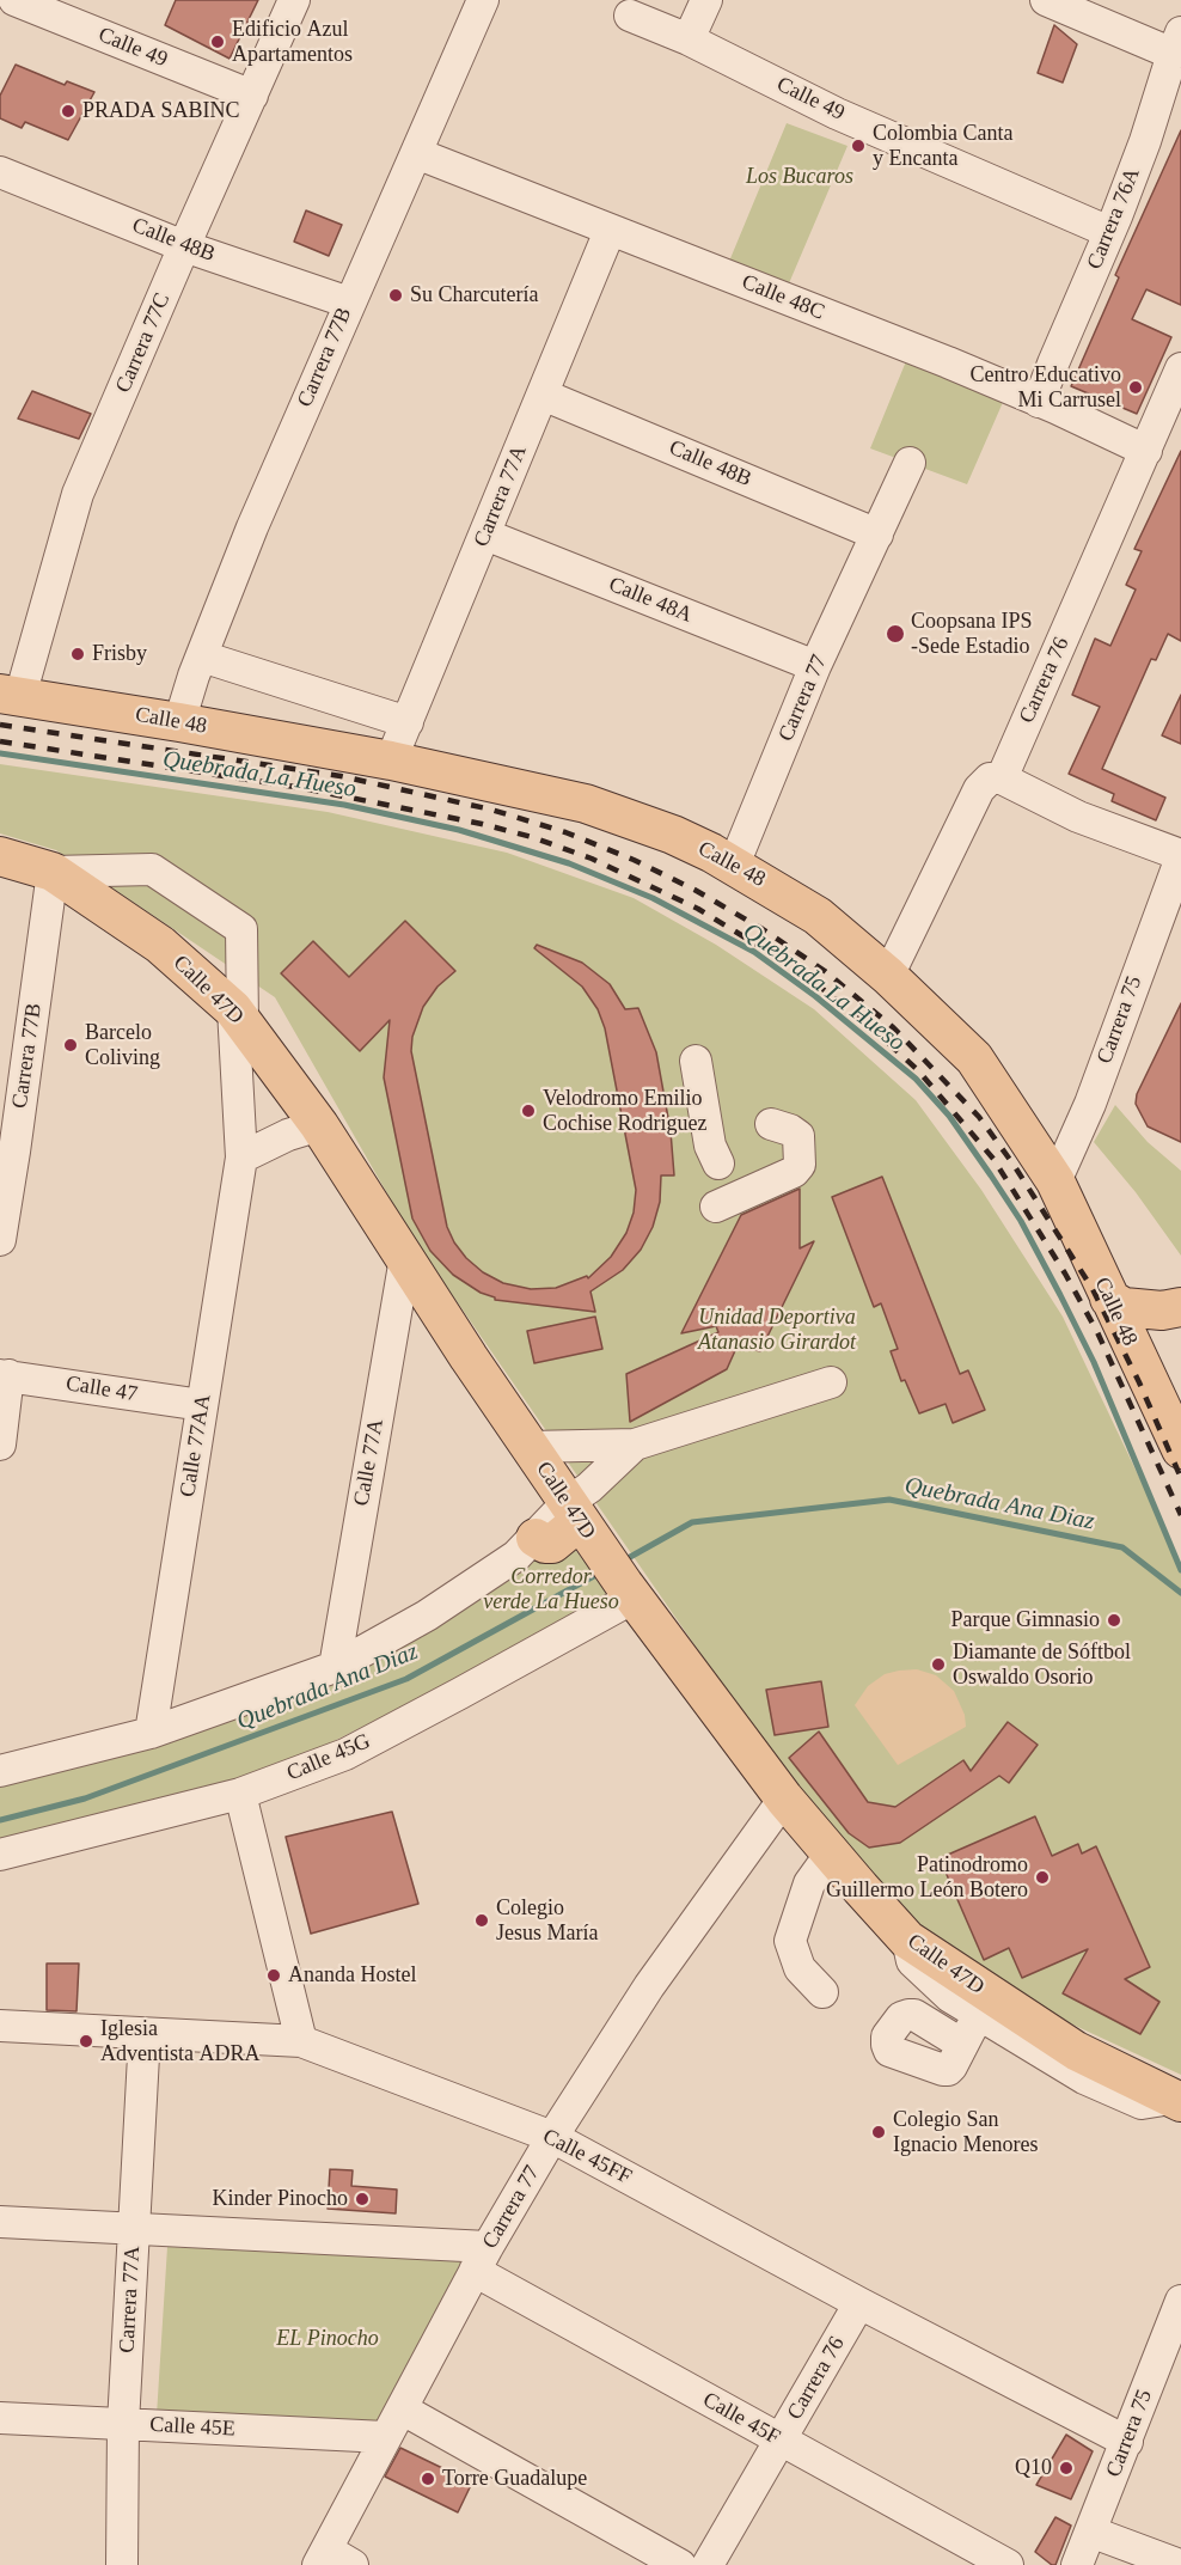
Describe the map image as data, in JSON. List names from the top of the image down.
{
  "streets": {
    "main road": ["Calle 48", "Calle 47D"],
    "street": [
      "Calle 49",
      "Carrera 76A",
      "Calle 48B",
      "Calle 48C",
      "Carrera 77C",
      "Carrera 77B",
      "Carrera 77A",
      "Calle 48A",
      "Carrera 76",
      "Carrera 77",
      "Carrera 75",
      "Calle 47",
      "Calle 77AA",
      "Calle 77A",
      "Calle 45G",
      "Calle 45FF",
      "Calle 45F",
      "Calle 45E"
    ]
  },
  "crossings": [
    ["Calle 49", "Carrera 76A"],
    ["Calle 49", "Carrera 77C"],
    ["Carrera 76A", "Calle 48C"],
    ["Calle 48B", "Carrera 77C"],
    ["Calle 48B", "Carrera 77B"],
    ["Calle 48B", "Carrera 77A"],
    ["Calle 48B", "Carrera 77"],
    ["Calle 48C", "Carrera 77B"],
    ["Calle 48C", "Carrera 77A"],
    ["Calle 48C", "Carrera 76"],
    ["Carrera 77C", "Calle 48"],
    ["Carrera 77B", "Calle 48"],
    ["Carrera 77B", "Calle 47D"],
    ["Carrera 77B", "Calle 77AA"],
    ["Carrera 77A", "Calle 48A"],
    ["Carrera 77A", "Calle 48"],
    ["Carrera 77A", "Calle 45FF"],
    ["Carrera 77A", "Calle 45F"],
    ["Carrera 77A", "Calle 45E"],
    ["Calle 48A", "Carrera 77"],
    ["Carrera 76", "Calle 45FF"],
    ["Carrera 76", "Calle 45F"],
    ["Carrera 77", "Calle 48"],
    ["Carrera 77", "Calle 47D"],
    ["Carrera 77", "Calle 45FF"],
    ["Carrera 77", "Calle 45F"],
    ["Carrera 77", "Calle 45E"],
    ["Calle 48", "Carrera 75"],
    ["Calle 47D", "Calle 77AA"],
    ["Calle 47D", "Calle 77A"],
    ["Calle 47D", "Calle 45G"],
    ["Carrera 75", "Calle 45FF"],
    ["Calle 47", "Calle 77AA"]
  ],
  "water": ["Quebrada La Hueso", "Quebrada Ana Diaz"],
  "parks": [
    "Los Bucaros",
    "Unidad Deportiva Atanasio Girardot",
    "Corredor verde La Hueso",
    "EL Pinocho"
  ],
  "places": [
    "Edificio Azul Apartamentos",
    "PRADA SABINC",
    "Colombia Canta y Encanta",
    "Su Charcutería",
    "Centro Educativo Mi Carrusel",
    "Coopsana IPS -Sede Estadio",
    "Frisby",
    "Barcelo Coliving",
    "Velodromo Emilio Cochise Rodriguez",
    "Parque Gimnasio",
    "Diamante de Sóftbol Oswaldo Osorio",
    "Patinodromo Guillermo León Botero",
    "Colegio Jesus María",
    "Ananda Hostel",
    "Iglesia Adventista ADRA",
    "Colegio San Ignacio Menores",
    "Kinder Pinocho",
    "Q10",
    "Torre Guadalupe"
  ]
}
